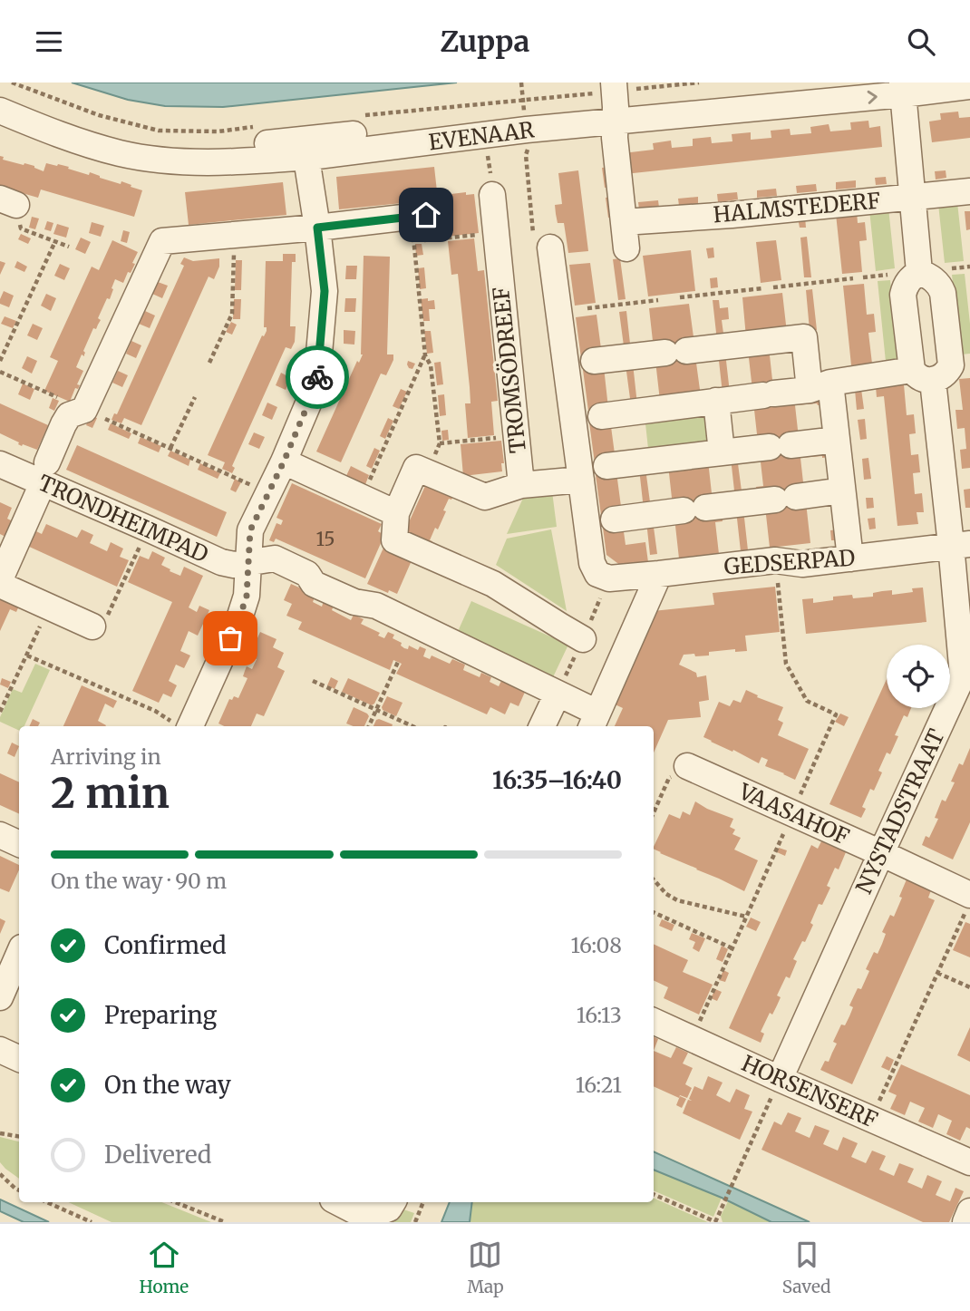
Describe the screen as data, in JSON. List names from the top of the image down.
{
  "streets": {
    "street": [
      "EVENAAR",
      "HALMSTEDERF",
      "TROMSÖDREEF",
      "TRONDHEIMPAD",
      "GEDSERPAD",
      "NYSTADSTRAAT",
      "VAASAHOF",
      "HORSENSERF"
    ]
  },
  "crossings": [
    ["GEDSERPAD", "NYSTADSTRAAT"],
    ["NYSTADSTRAAT", "VAASAHOF"],
    ["NYSTADSTRAAT", "HORSENSERF"]
  ],
  "house_numbers": ["15"],
  "page": {
    "header": "Zuppa",
    "heading": ["2 min", "Arriving in", "16:35–16:40"],
    "bar": "On the way · 90 m",
    "list": [
      ["Confirmed", "16:08"],
      ["Preparing", "16:13"],
      ["On the way", "16:21"],
      "Delivered"
    ],
    "tabs": ["Home", "Map", "Saved"]
  }
}
